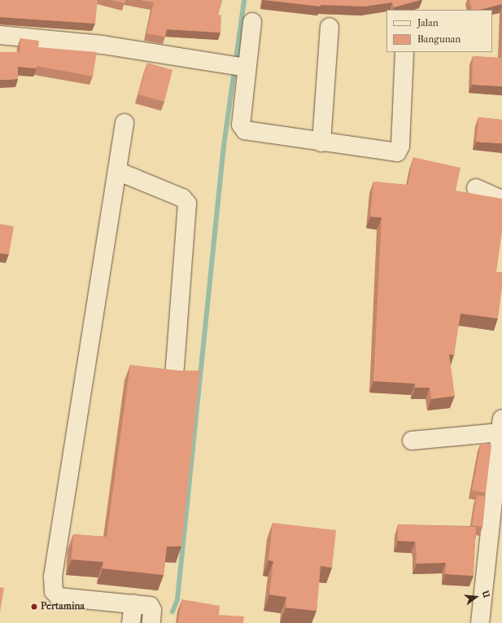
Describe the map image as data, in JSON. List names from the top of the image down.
{
  "places": ["Pertamina"],
  "legend": ["Jalan", "Bangunan"],
  "north": "right"
}
